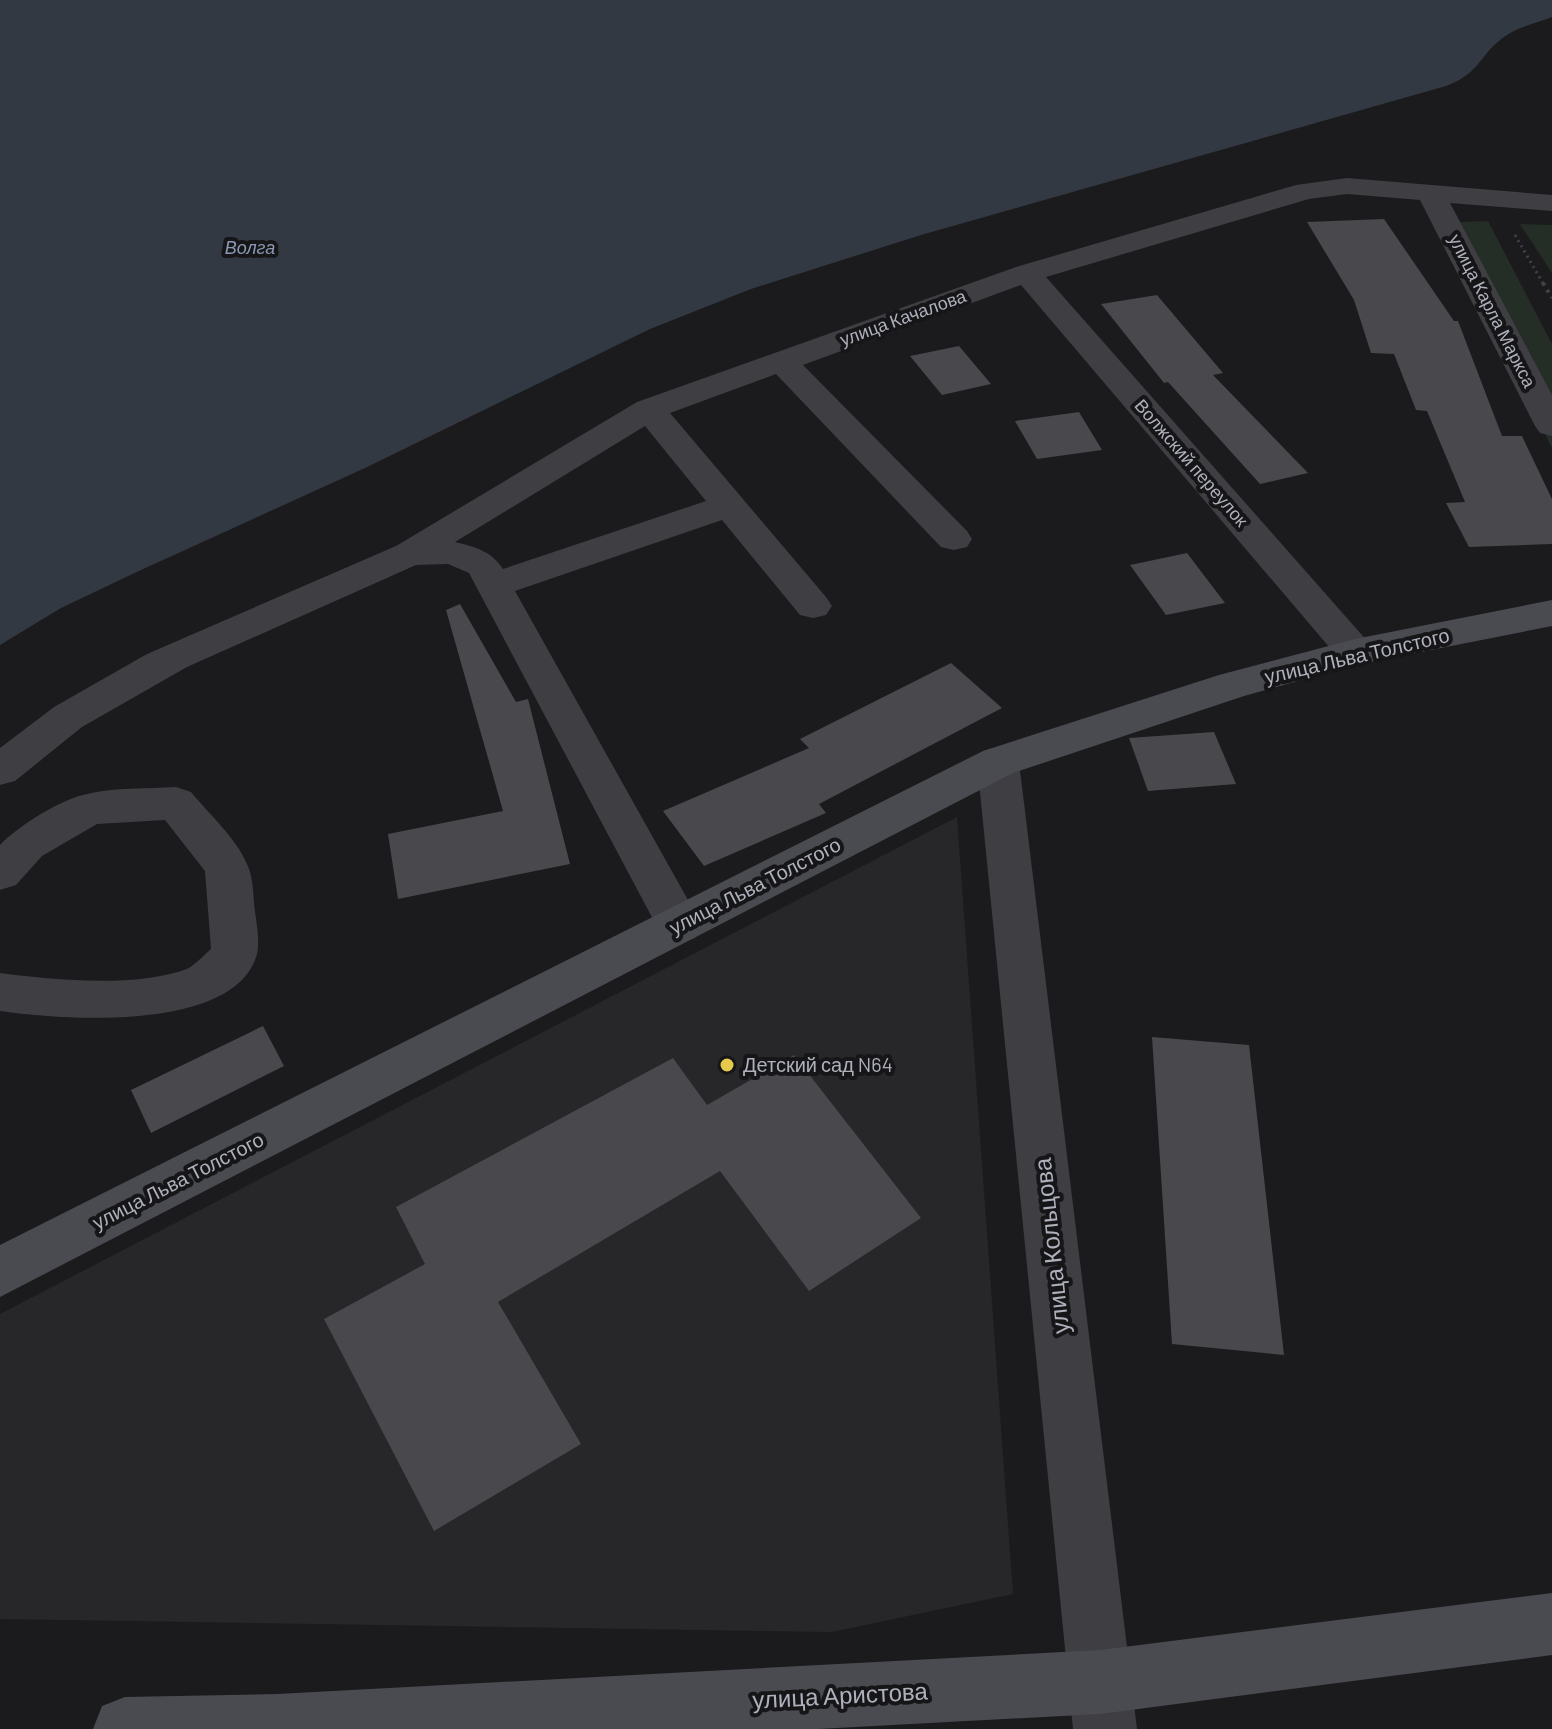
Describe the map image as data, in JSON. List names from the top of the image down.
{
  "streets": {
    "main road": ["улица Льва Толстого", "улица Аристова"],
    "street": [
      "улица Карла Маркса",
      "улица Качалова",
      "Волжский переулок",
      "улица Кольцова"
    ]
  },
  "crossings": [
    ["улица Карла Маркса", "улица Качалова"],
    ["улица Качалова", "Волжский переулок"],
    ["Волжский переулок", "улица Льва Толстого"],
    ["улица Льва Толстого", "улица Кольцова"],
    ["улица Кольцова", "улица Аристова"]
  ],
  "water": ["Волга"],
  "places": ["Детский сад N64"]
}
